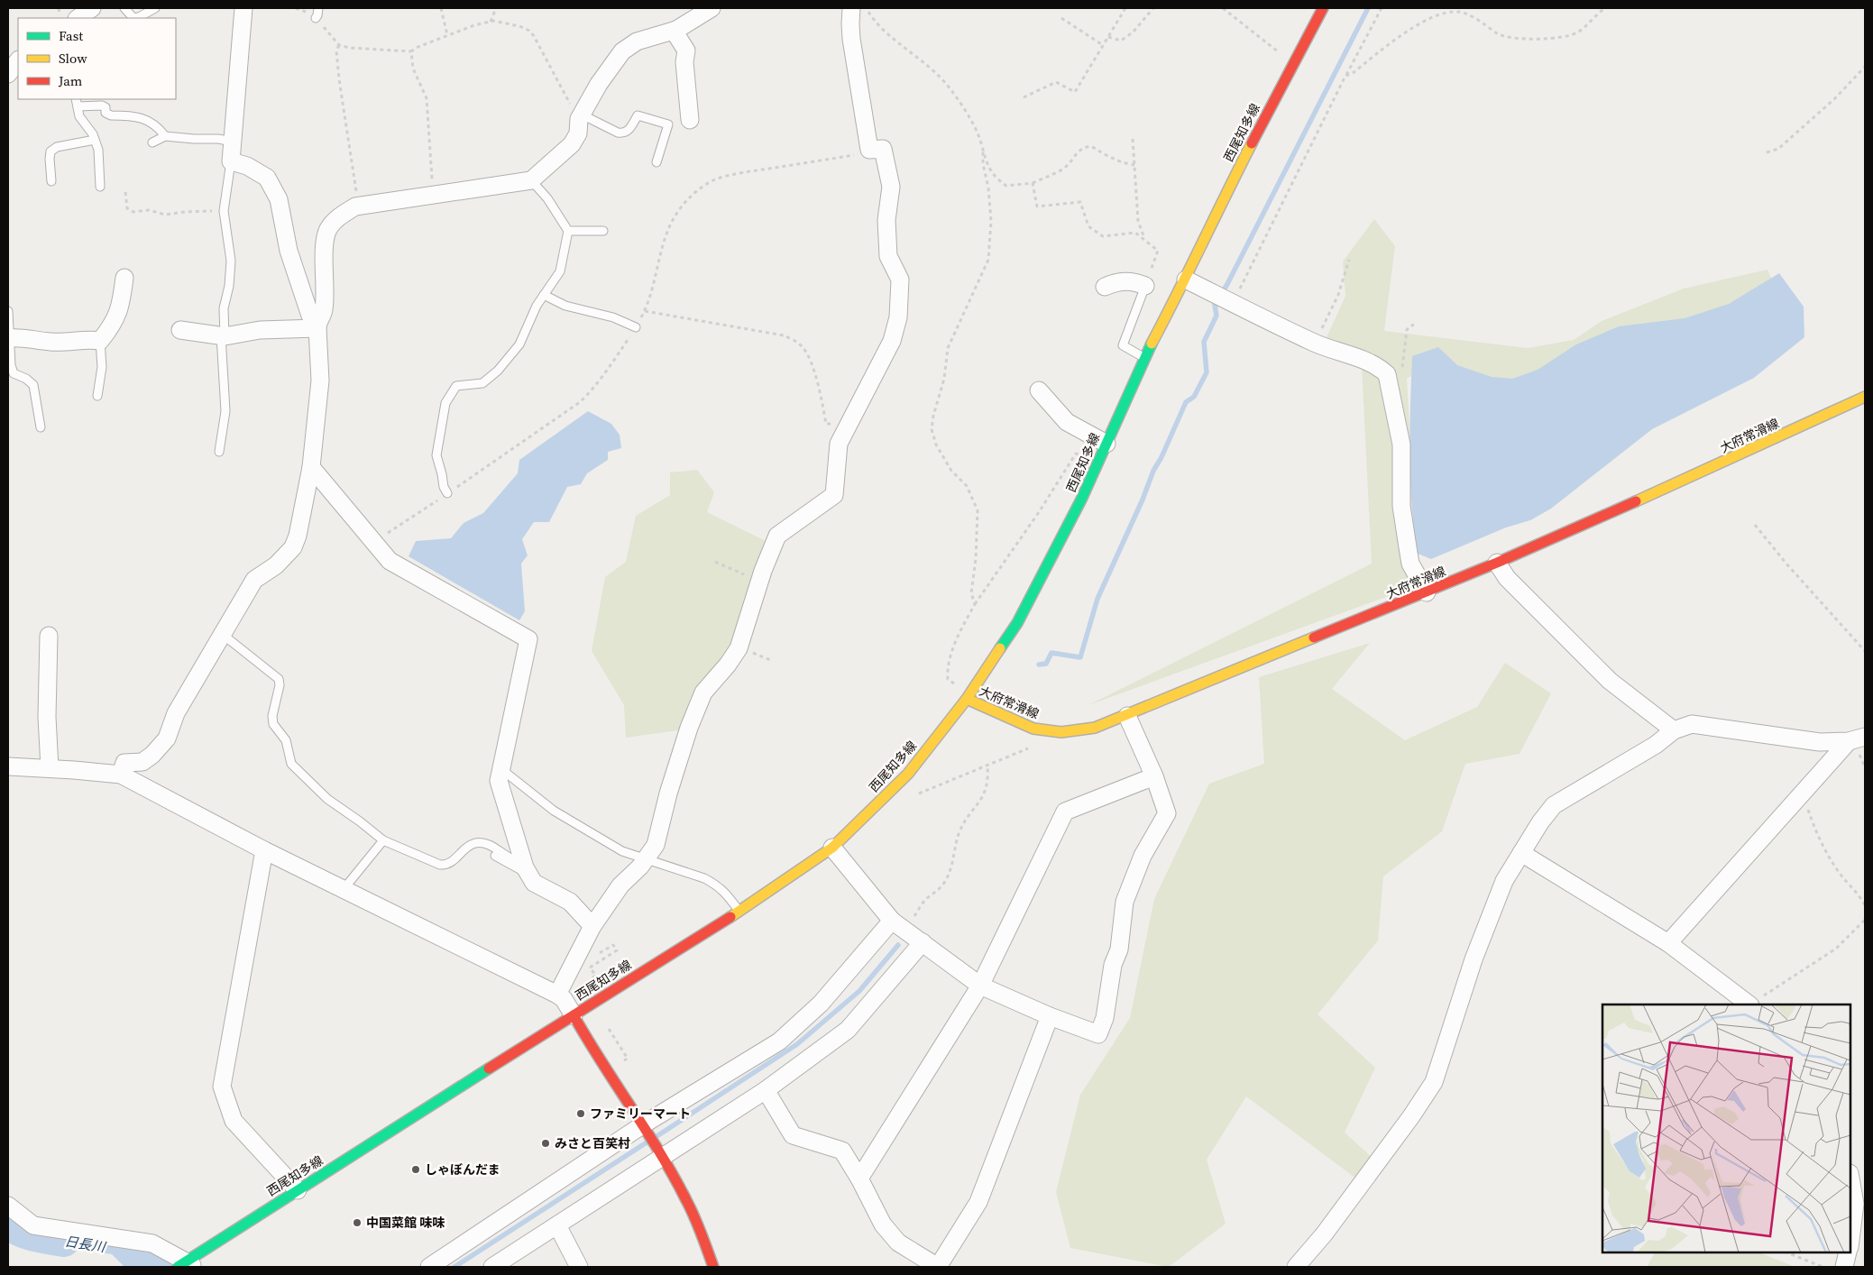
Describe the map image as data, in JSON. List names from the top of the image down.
{
  "streets": {
    "main road": ["西尾知多線", "大府常滑線"]
  },
  "crossings": [
    ["西尾知多線", "大府常滑線"]
  ],
  "water": ["日長川"],
  "places": [
    "ファミリーマート",
    "みさと百笑村",
    "しゃぼんだま",
    "中国菜館 味味"
  ],
  "legend": ["Fast", "Slow", "Jam"]
}
